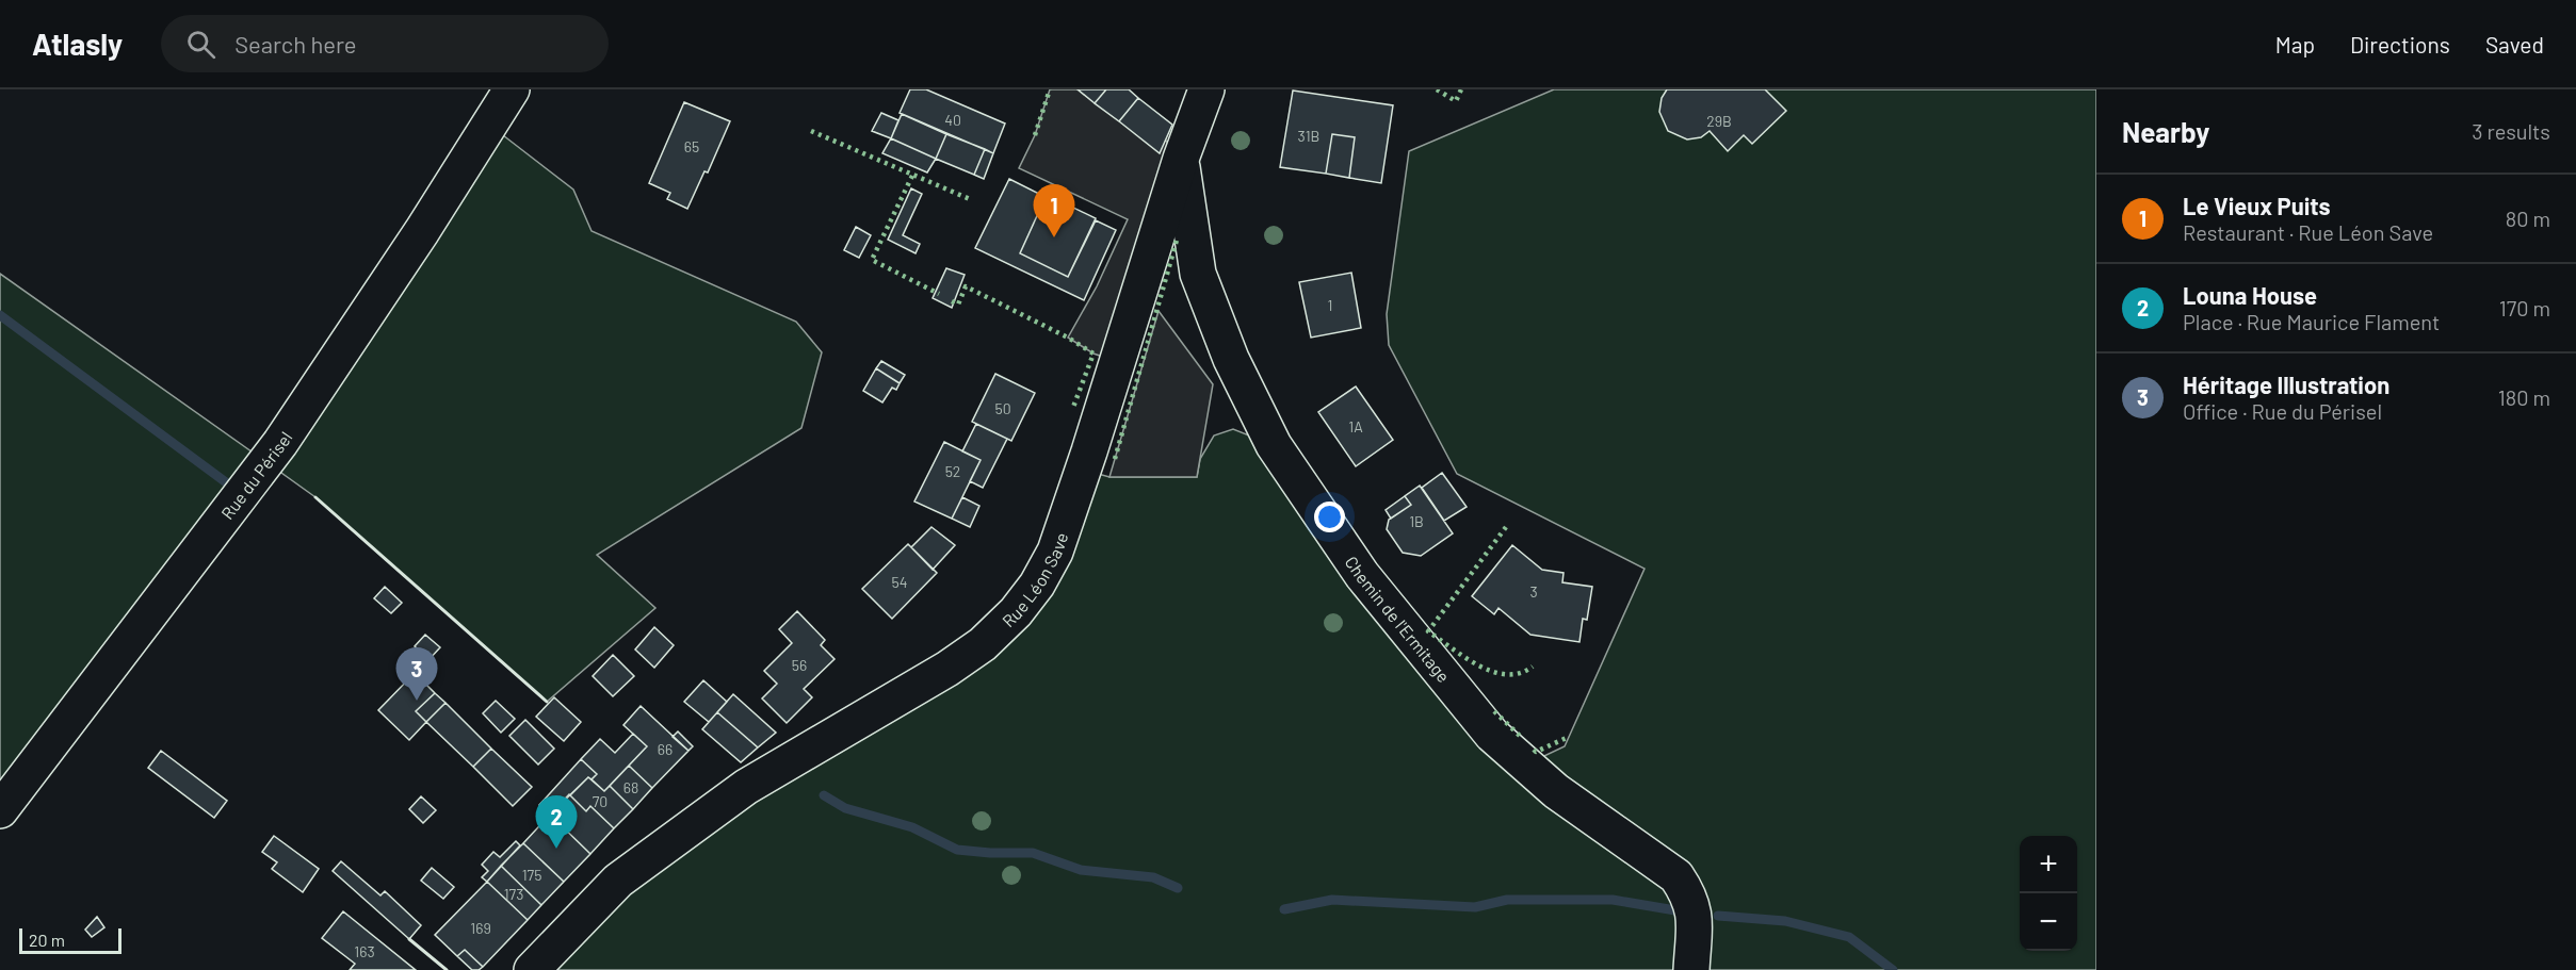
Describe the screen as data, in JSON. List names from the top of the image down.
{
  "streets": {
    "street": ["Rue du Périsel", "Rue Léon Save", "Chemin de l'Ermitage"]
  },
  "crossings": [
    ["Rue Léon Save", "Chemin de l'Ermitage"]
  ],
  "house_numbers": [
    "40",
    "29B",
    "31B",
    "65",
    "1",
    "50",
    "1A",
    "52",
    "1B",
    "54",
    "3",
    "56",
    "66",
    "68",
    "70",
    "175",
    "173",
    "169",
    "163"
  ],
  "scale_bar": "20 m",
  "page": {
    "header": "Atlasly",
    "search": "Search here",
    "nav": ["Map", "Directions", "Saved"],
    "heading": ["Nearby", "3 results"],
    "list": [
      {
        "mark": "1",
        "name": "Le Vieux Puits",
        "note": "Restaurant · Rue Léon Save",
        "value": "80 m"
      },
      {
        "mark": "2",
        "name": "Louna House",
        "note": "Place · Rue Maurice Flament",
        "value": "170 m"
      },
      {
        "mark": "3",
        "name": "Héritage Illustration",
        "note": "Office · Rue du Périsel",
        "value": "180 m"
      }
    ],
    "pins": ["1", "3", "2"],
    "map_buttons": ["+", "−"],
    "scale": "20 m"
  }
}
